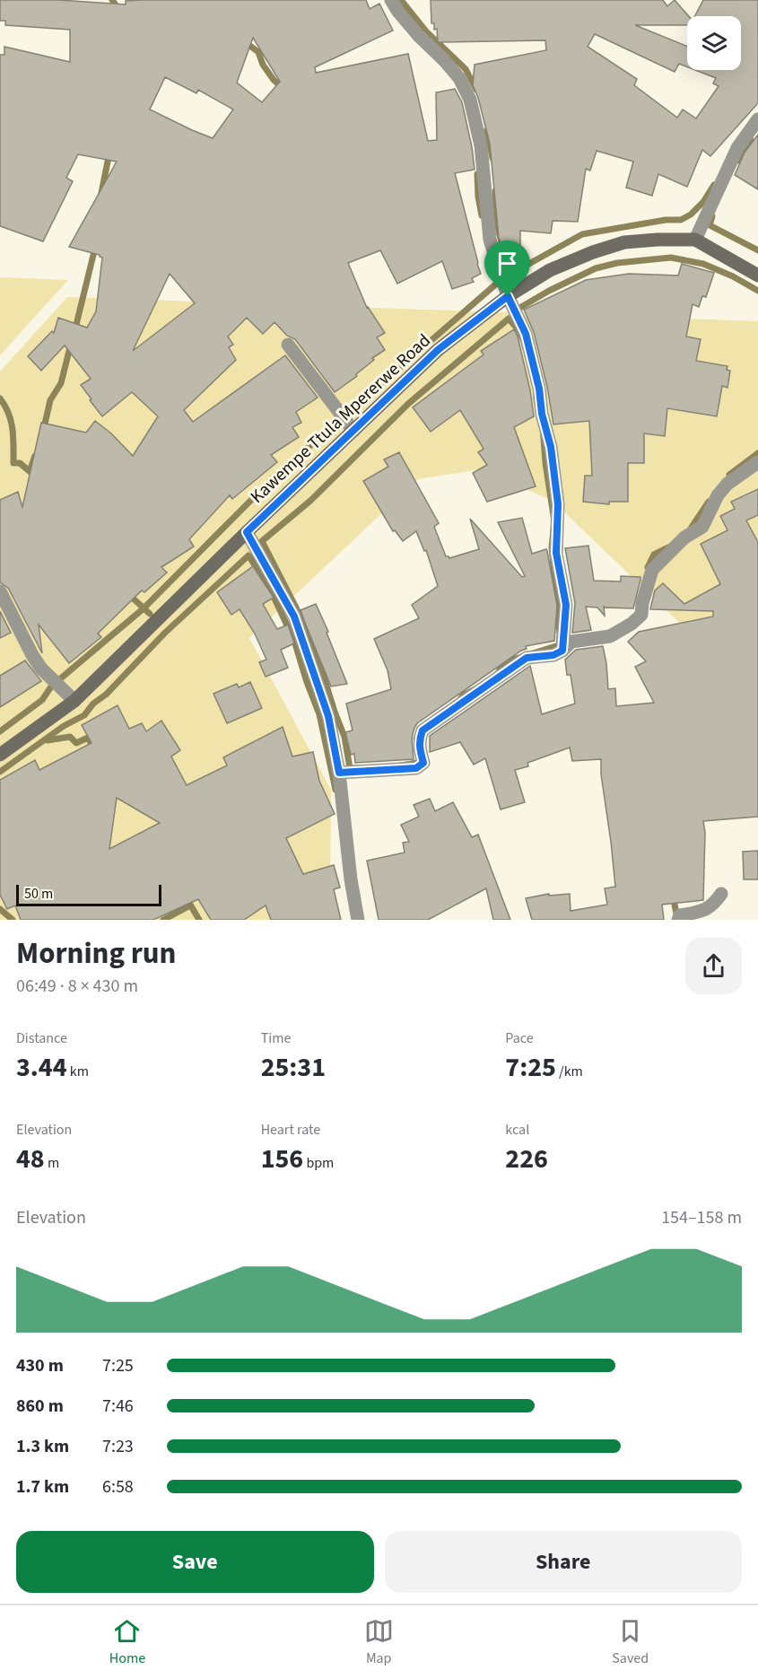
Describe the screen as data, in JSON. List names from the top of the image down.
{
  "streets": {
    "street": ["Kawempe Ttula Mpererwe Road"]
  },
  "scale_bar": "50 m",
  "page": {
    "scale": "50 m",
    "heading": ["Morning run", "06:49 · 8 × 430 m"],
    "stats": [
      ["Distance", "3.44 km"],
      ["Time", "25:31"],
      ["Pace", "7:25 /km"],
      ["Elevation", "48 m"],
      ["Heart rate", "156 bpm"],
      ["kcal", "226"]
    ],
    "chart": ["Elevation", "154–158 m"],
    "list": [
      {
        "name": "430 m",
        "note": "7:25"
      },
      {
        "name": "860 m",
        "note": "7:46"
      },
      {
        "name": "1.3 km",
        "note": "7:23"
      },
      {
        "name": "1.7 km",
        "note": "6:58"
      }
    ],
    "buttons": ["Save", "Share"],
    "tabs": ["Home", "Map", "Saved"]
  }
}
